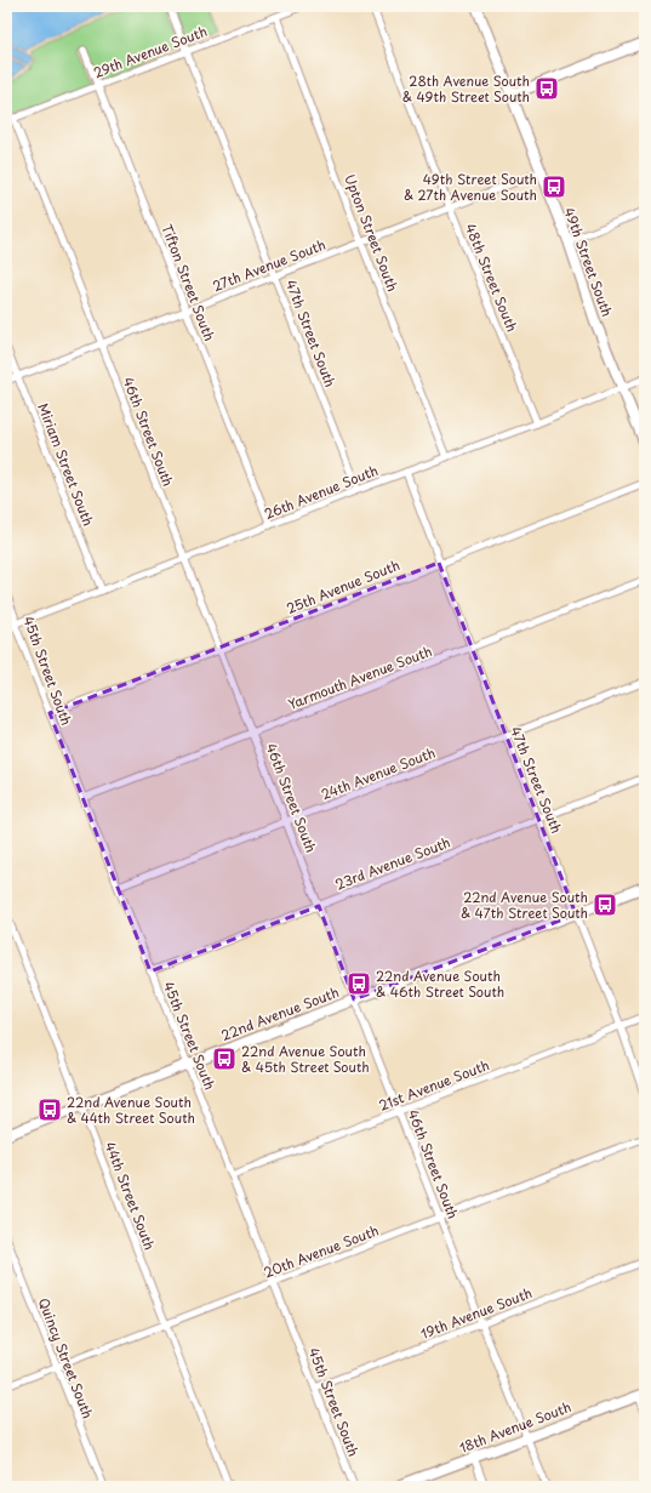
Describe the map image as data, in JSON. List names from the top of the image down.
{
  "streets": {
    "street": [
      "29th Avenue South",
      "Upton Street South",
      "49th Street South",
      "27th Avenue South",
      "48th Street South",
      "Tifton Street South",
      "47th Street South",
      "46th Street South",
      "Miriam Street South",
      "26th Avenue South",
      "25th Avenue South",
      "45th Street South",
      "Yarmouth Avenue South",
      "24th Avenue South",
      "23rd Avenue South",
      "22nd Avenue South",
      "21st Avenue South",
      "44th Street South",
      "20th Avenue South",
      "19th Avenue South",
      "Quincy Street South",
      "18th Avenue South"
    ]
  },
  "crossings": [
    ["29th Avenue South", "Upton Street South"],
    ["29th Avenue South", "Tifton Street South"],
    ["29th Avenue South", "47th Street South"],
    ["29th Avenue South", "46th Street South"],
    ["Upton Street South", "27th Avenue South"],
    ["Upton Street South", "26th Avenue South"],
    ["49th Street South", "27th Avenue South"],
    ["49th Street South", "26th Avenue South"],
    ["27th Avenue South", "48th Street South"],
    ["27th Avenue South", "Tifton Street South"],
    ["27th Avenue South", "47th Street South"],
    ["27th Avenue South", "46th Street South"],
    ["27th Avenue South", "Miriam Street South"],
    ["48th Street South", "26th Avenue South"],
    ["Tifton Street South", "26th Avenue South"],
    ["47th Street South", "26th Avenue South"],
    ["47th Street South", "25th Avenue South"],
    ["47th Street South", "Yarmouth Avenue South"],
    ["47th Street South", "24th Avenue South"],
    ["47th Street South", "23rd Avenue South"],
    ["47th Street South", "22nd Avenue South"],
    ["47th Street South", "21st Avenue South"],
    ["46th Street South", "26th Avenue South"],
    ["46th Street South", "25th Avenue South"],
    ["46th Street South", "Yarmouth Avenue South"],
    ["46th Street South", "24th Avenue South"],
    ["46th Street South", "23rd Avenue South"],
    ["46th Street South", "22nd Avenue South"],
    ["46th Street South", "21st Avenue South"],
    ["46th Street South", "20th Avenue South"],
    ["46th Street South", "19th Avenue South"],
    ["46th Street South", "18th Avenue South"],
    ["Miriam Street South", "26th Avenue South"],
    ["26th Avenue South", "45th Street South"],
    ["25th Avenue South", "45th Street South"],
    ["45th Street South", "Yarmouth Avenue South"],
    ["45th Street South", "24th Avenue South"],
    ["45th Street South", "23rd Avenue South"],
    ["45th Street South", "22nd Avenue South"],
    ["45th Street South", "21st Avenue South"],
    ["45th Street South", "20th Avenue South"],
    ["45th Street South", "19th Avenue South"],
    ["22nd Avenue South", "44th Street South"],
    ["44th Street South", "20th Avenue South"],
    ["20th Avenue South", "Quincy Street South"]
  ],
  "places": {
    "bus stop": [
      "28th Avenue South & 49th Street South",
      "49th Street South & 27th Avenue South",
      "22nd Avenue South & 47th Street South",
      "22nd Avenue South & 46th Street South",
      "22nd Avenue South & 45th Street South",
      "22nd Avenue South & 44th Street South"
    ]
  }
}
